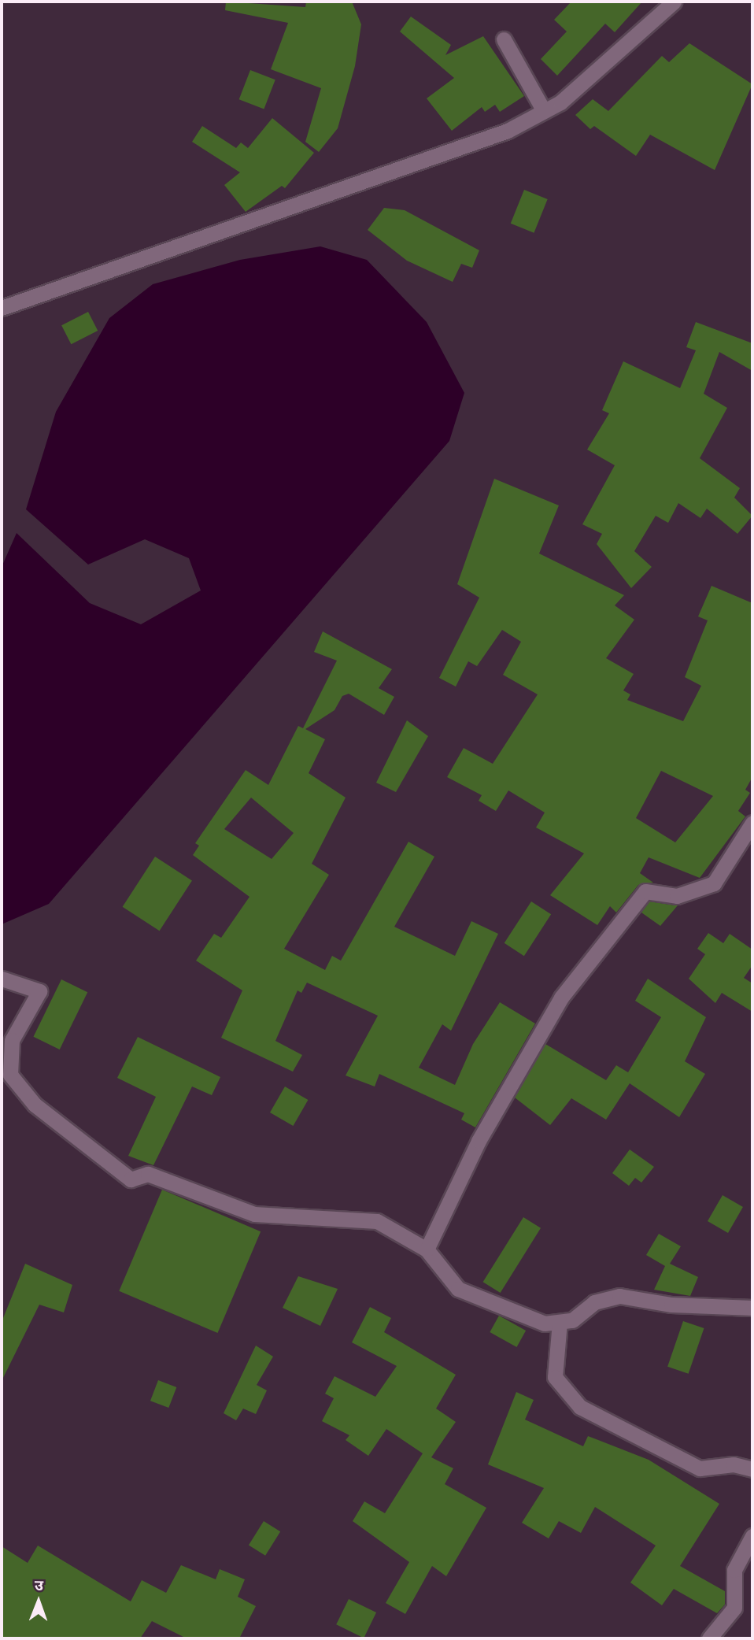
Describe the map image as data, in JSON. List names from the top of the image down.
{
  "north": "top"
}
